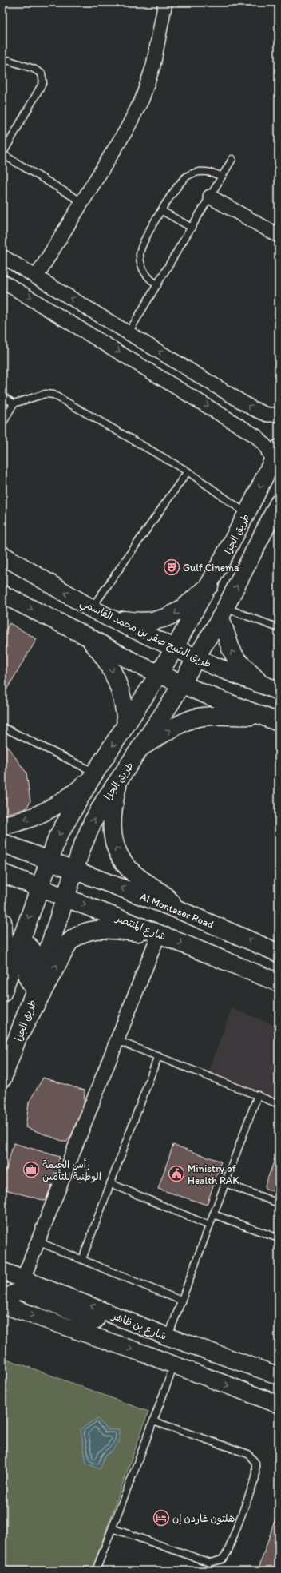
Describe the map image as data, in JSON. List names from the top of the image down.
{
  "streets": {
    "main road": [
      "طريق الجزا",
      "طريق الشيخ صقر بن محمد القاسمي",
      "Al Montaser Road",
      "شارع المنتصر"
    ],
    "street": ["شارع بن ظاهر"]
  },
  "crossings": [
    ["طريق الجزا", "طريق الشيخ صقر بن محمد القاسمي"],
    ["طريق الجزا", "Al Montaser Road"],
    ["طريق الجزا", "شارع المنتصر"]
  ],
  "one_way": ["Al Montaser Road", "شارع المنتصر"],
  "places": {
    "theatre": ["Gulf Cinema"],
    "office": ["رأس الخيمة الوطنية للتأمين"],
    "public building": ["Ministry of Health RAK"],
    "hotel": ["هلتون غاردن إن"]
  }
}
